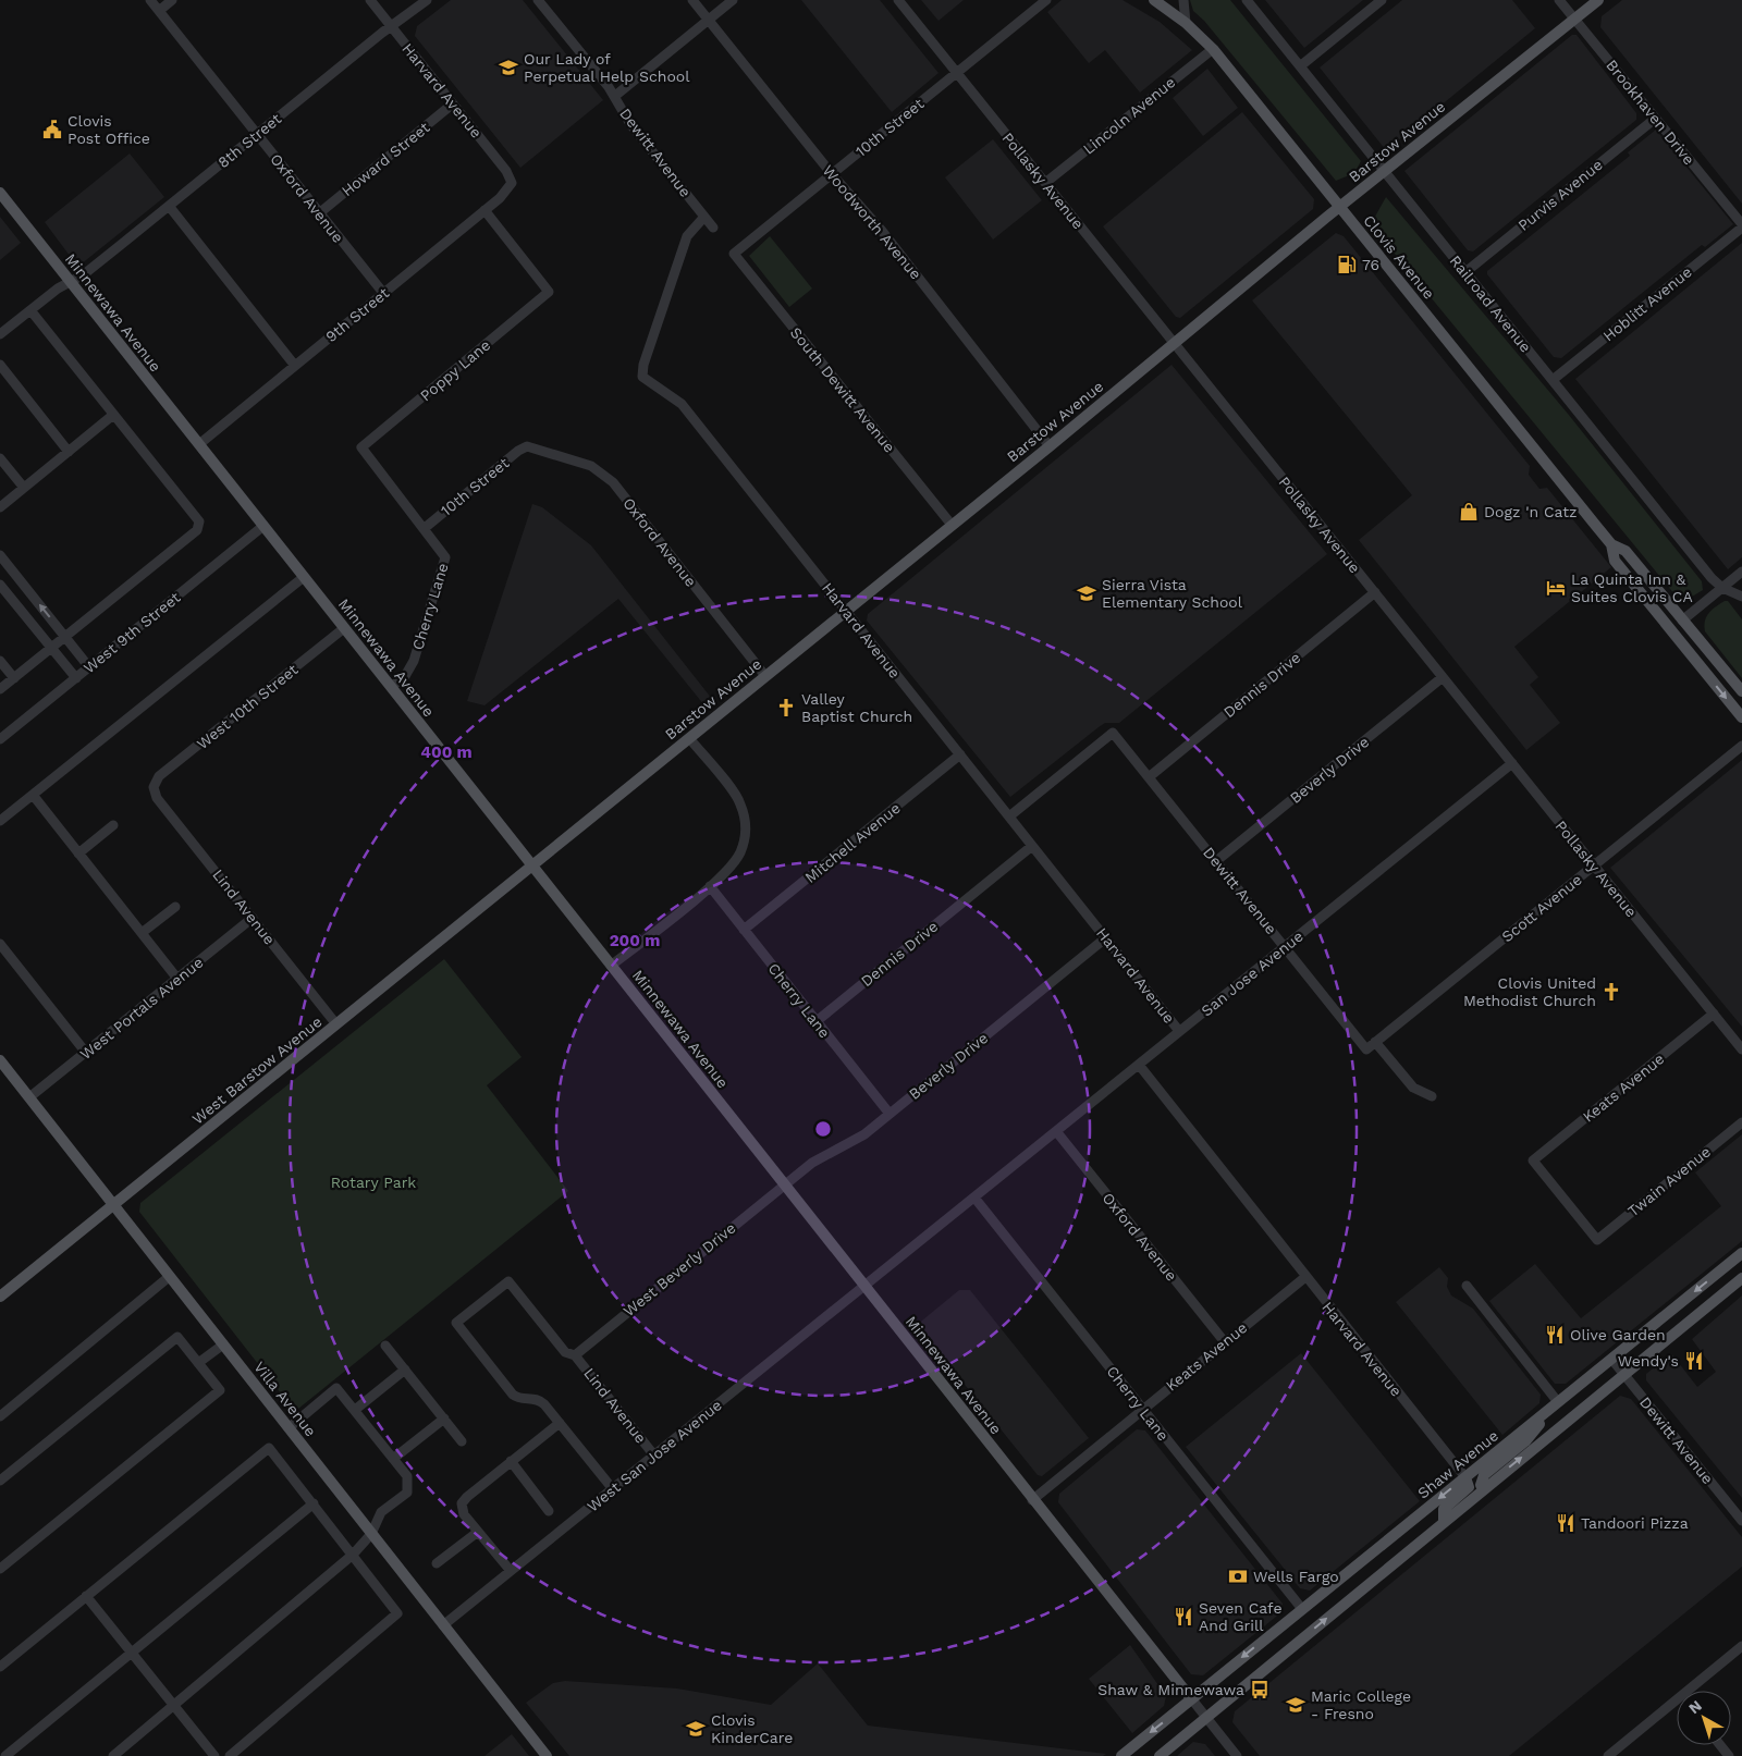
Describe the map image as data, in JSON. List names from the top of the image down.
{
  "streets": {
    "main road": [
      "Barstow Avenue",
      "Clovis Avenue",
      "Minnewawa Avenue",
      "West Barstow Avenue",
      "Villa Avenue",
      "Shaw Avenue"
    ],
    "street": [
      "Harvard Avenue",
      "Brookhaven Drive",
      "Lincoln Avenue",
      "10th Street",
      "8th Street",
      "Dewitt Avenue",
      "Howard Street",
      "Pollasky Avenue",
      "Purvis Avenue",
      "Oxford Avenue",
      "Woodworth Avenue",
      "Railroad Avenue",
      "Hoblitt Avenue",
      "9th Street",
      "Poppy Lane",
      "South Dewitt Avenue",
      "Cherry Lane",
      "West 9th Street",
      "Dennis Drive",
      "West 10th Street",
      "Beverly Drive",
      "Mitchell Avenue",
      "Lind Avenue",
      "Scott Avenue",
      "San Jose Avenue",
      "West Portals Avenue",
      "Keats Avenue",
      "Twain Avenue",
      "West Beverly Drive",
      "West San Jose Avenue"
    ]
  },
  "crossings": [
    ["Harvard Avenue", "8th Street"],
    ["Harvard Avenue", "Barstow Avenue"],
    ["Harvard Avenue", "Dewitt Avenue"],
    ["Harvard Avenue", "Howard Street"],
    ["Harvard Avenue", "9th Street"],
    ["Harvard Avenue", "Dennis Drive"],
    ["Harvard Avenue", "Beverly Drive"],
    ["Harvard Avenue", "Mitchell Avenue"],
    ["Harvard Avenue", "San Jose Avenue"],
    ["Harvard Avenue", "Keats Avenue"],
    ["Harvard Avenue", "Shaw Avenue"],
    ["Brookhaven Drive", "Barstow Avenue"],
    ["Brookhaven Drive", "Purvis Avenue"],
    ["Brookhaven Drive", "Hoblitt Avenue"],
    ["Lincoln Avenue", "Pollasky Avenue"],
    ["Lincoln Avenue", "Clovis Avenue"],
    ["10th Street", "Pollasky Avenue"],
    ["10th Street", "Oxford Avenue"],
    ["10th Street", "Woodworth Avenue"],
    ["10th Street", "South Dewitt Avenue"],
    ["10th Street", "Cherry Lane"],
    ["8th Street", "Oxford Avenue"],
    ["8th Street", "Minnewawa Avenue"],
    ["Barstow Avenue", "Pollasky Avenue"],
    ["Barstow Avenue", "Oxford Avenue"],
    ["Barstow Avenue", "Woodworth Avenue"],
    ["Barstow Avenue", "Clovis Avenue"],
    ["Barstow Avenue", "Railroad Avenue"],
    ["Barstow Avenue", "Minnewawa Avenue"],
    ["Barstow Avenue", "South Dewitt Avenue"],
    ["Barstow Avenue", "West Barstow Avenue"],
    ["Dewitt Avenue", "Dennis Drive"],
    ["Dewitt Avenue", "Beverly Drive"],
    ["Dewitt Avenue", "Scott Avenue"],
    ["Dewitt Avenue", "San Jose Avenue"],
    ["Dewitt Avenue", "Shaw Avenue"],
    ["Howard Street", "Oxford Avenue"],
    ["Pollasky Avenue", "Dennis Drive"],
    ["Pollasky Avenue", "Beverly Drive"],
    ["Pollasky Avenue", "Scott Avenue"],
    ["Pollasky Avenue", "San Jose Avenue"],
    ["Pollasky Avenue", "Keats Avenue"],
    ["Purvis Avenue", "Railroad Avenue"],
    ["Oxford Avenue", "9th Street"],
    ["Oxford Avenue", "San Jose Avenue"],
    ["Oxford Avenue", "Keats Avenue"],
    ["Railroad Avenue", "Hoblitt Avenue"],
    ["Minnewawa Avenue", "9th Street"],
    ["Minnewawa Avenue", "Cherry Lane"],
    ["Minnewawa Avenue", "West 9th Street"],
    ["Minnewawa Avenue", "West 10th Street"],
    ["Minnewawa Avenue", "Beverly Drive"],
    ["Minnewawa Avenue", "San Jose Avenue"],
    ["Minnewawa Avenue", "West Barstow Avenue"],
    ["Minnewawa Avenue", "Keats Avenue"],
    ["Minnewawa Avenue", "West Beverly Drive"],
    ["Minnewawa Avenue", "West San Jose Avenue"],
    ["Minnewawa Avenue", "Shaw Avenue"],
    ["9th Street", "Poppy Lane"],
    ["Poppy Lane", "Cherry Lane"],
    ["Cherry Lane", "Dennis Drive"],
    ["Cherry Lane", "Beverly Drive"],
    ["Cherry Lane", "Mitchell Avenue"],
    ["Cherry Lane", "San Jose Avenue"],
    ["Cherry Lane", "Keats Avenue"],
    ["Cherry Lane", "Shaw Avenue"],
    ["West 10th Street", "Lind Avenue"],
    ["Beverly Drive", "West Beverly Drive"],
    ["Lind Avenue", "West Portals Avenue"],
    ["Lind Avenue", "West Barstow Avenue"],
    ["Lind Avenue", "West Beverly Drive"],
    ["Lind Avenue", "West San Jose Avenue"],
    ["San Jose Avenue", "West San Jose Avenue"],
    ["West Portals Avenue", "Villa Avenue"],
    ["West Barstow Avenue", "Villa Avenue"],
    ["Keats Avenue", "Twain Avenue"],
    ["Villa Avenue", "West San Jose Avenue"]
  ],
  "parks": ["Rotary Park"],
  "places": {
    "school or university": [
      "Our Lady of Perpetual Help School",
      "Sierra Vista Elementary School",
      "Maric College - Fresno",
      "Clovis KinderCare"
    ],
    "public building": ["Clovis Post Office"],
    "fuel station": ["76"],
    "shop": ["Dogz 'n Catz"],
    "hotel": ["La Quinta Inn & Suites Clovis CA"],
    "church": ["Valley Baptist Church", "Clovis United Methodist Church"],
    "restaurant": [
      "Olive Garden",
      "Wendy's",
      "Tandoori Pizza",
      "Seven Cafe And Grill"
    ],
    "bank": ["Wells Fargo"],
    "bus stop": ["Shaw & Minnewawa"]
  },
  "north": "top left",
  "rings": ["400 m", "200 m"]
}
